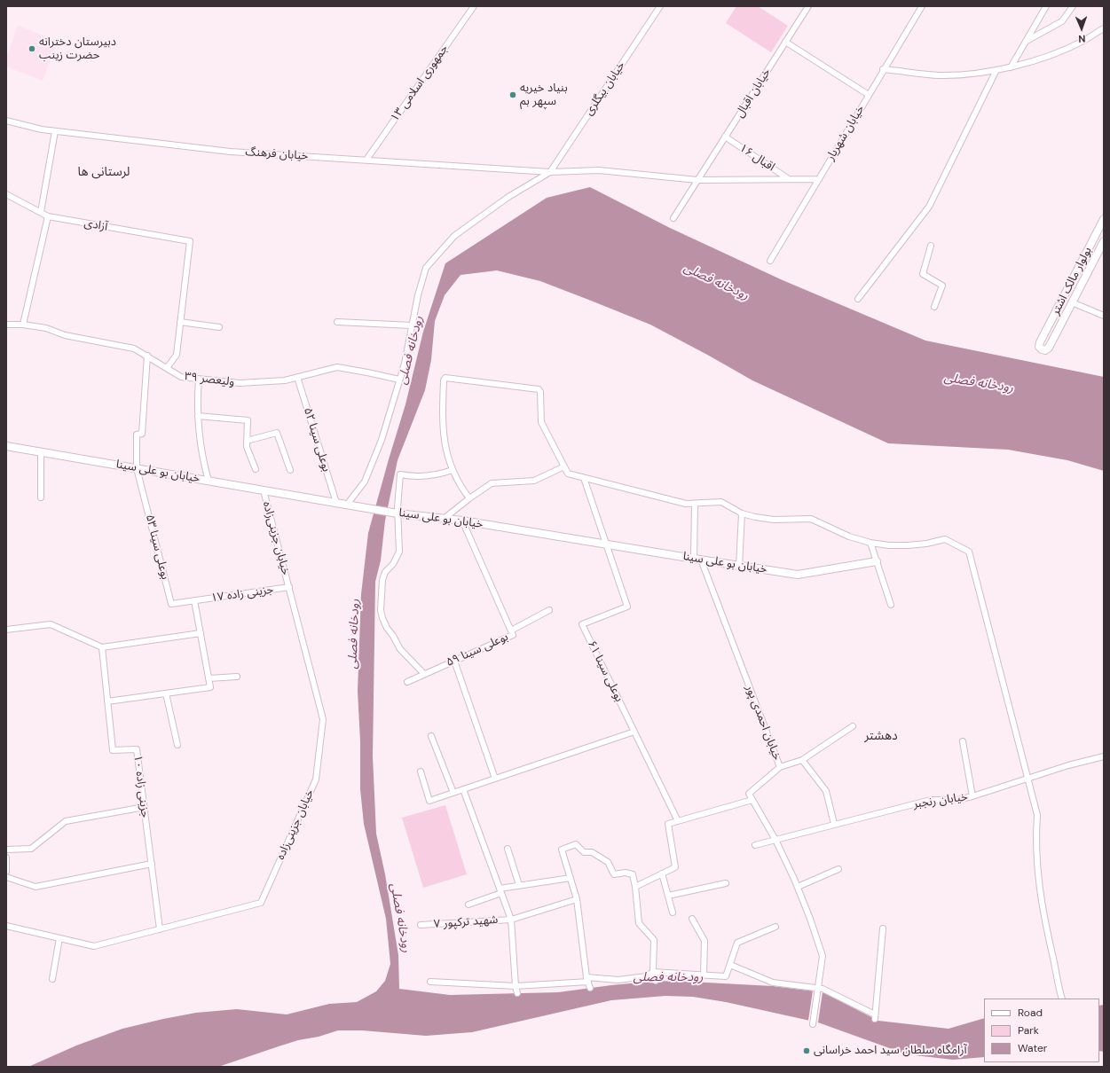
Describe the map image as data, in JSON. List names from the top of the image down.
{
  "streets": {
    "main road": ["بولوار مالک اشتر", "خیابان بو علی سینا"],
    "street": [
      "جمهوری اسلامی ۱۳",
      "خیابان بیگلری",
      "خیابان اقبال",
      "خیابان شهریار",
      "خیابان فرهنگ",
      "اقبال ۱۶",
      "آزادی",
      "ولیعصر ۳۹",
      "بوعلی سینا ۵۲",
      "خیابان جزینی‌زاده",
      "بوعلی سینا ۵۳",
      "جزینی زاده ۱۷",
      "بوعلی سینا ۵۹",
      "بوعلی سینا ۶۱",
      "خیابان احمدی پور",
      "جزینی زاده ۱۰",
      "خیابان رنجبر",
      "شهید ترکپور ۷"
    ]
  },
  "crossings": [
    ["جمهوری اسلامی ۱۳", "خیابان فرهنگ"],
    ["خیابان بیگلری", "خیابان فرهنگ"],
    ["خیابان اقبال", "خیابان فرهنگ"],
    ["خیابان اقبال", "اقبال ۱۶"],
    ["خیابان شهریار", "خیابان فرهنگ"],
    ["خیابان فرهنگ", "اقبال ۱۶"],
    ["ولیعصر ۳۹", "بوعلی سینا ۵۲"],
    ["بوعلی سینا ۵۲", "خیابان بو علی سینا"],
    ["خیابان بو علی سینا", "خیابان جزینی‌زاده"],
    ["خیابان بو علی سینا", "بوعلی سینا ۵۳"],
    ["خیابان بو علی سینا", "بوعلی سینا ۵۹"],
    ["خیابان بو علی سینا", "بوعلی سینا ۶۱"],
    ["خیابان بو علی سینا", "خیابان احمدی پور"],
    ["خیابان جزینی‌زاده", "جزینی زاده ۱۷"],
    ["خیابان جزینی‌زاده", "جزینی زاده ۱۰"],
    ["بوعلی سینا ۵۳", "جزینی زاده ۱۷"]
  ],
  "districts": ["لرستانی ها", "دهشتر"],
  "water": ["رودخانه فصلی"],
  "places": ["دبیرستان دخترانه حضرت زینب", "بنیاد خیریه سپهر بم", "آرامگاه سلطان سید احمد خراسانی"],
  "legend": ["Road", "Park", "Water"],
  "north": "bottom"
}
